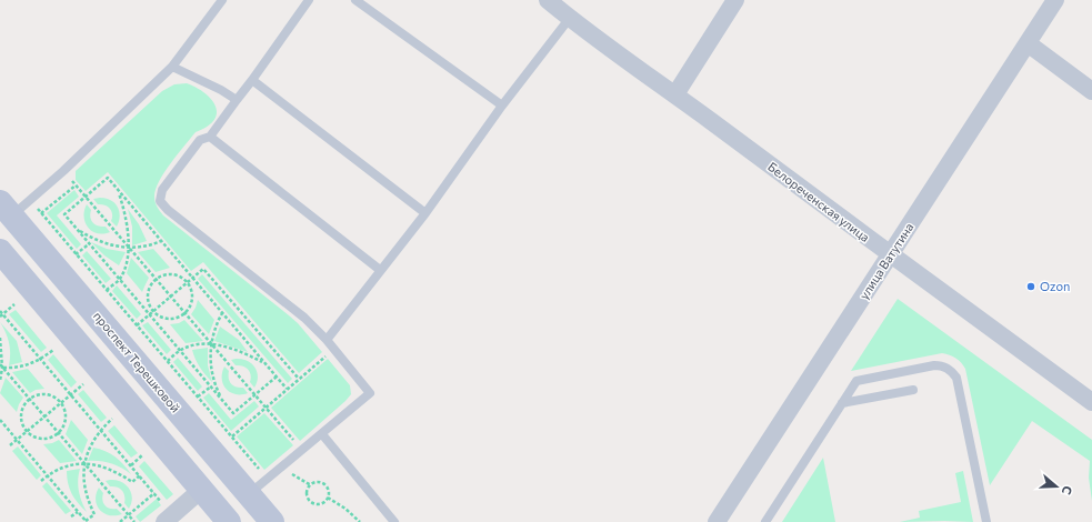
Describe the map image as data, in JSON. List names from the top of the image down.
{
  "streets": {
    "main road": ["проспект Терешковой"],
    "street": ["Белореченская улица", "улица Ватутина"]
  },
  "crossings": [
    ["Белореченская улица", "улица Ватутина"]
  ],
  "places": ["Ozon"],
  "north": "right"
}
